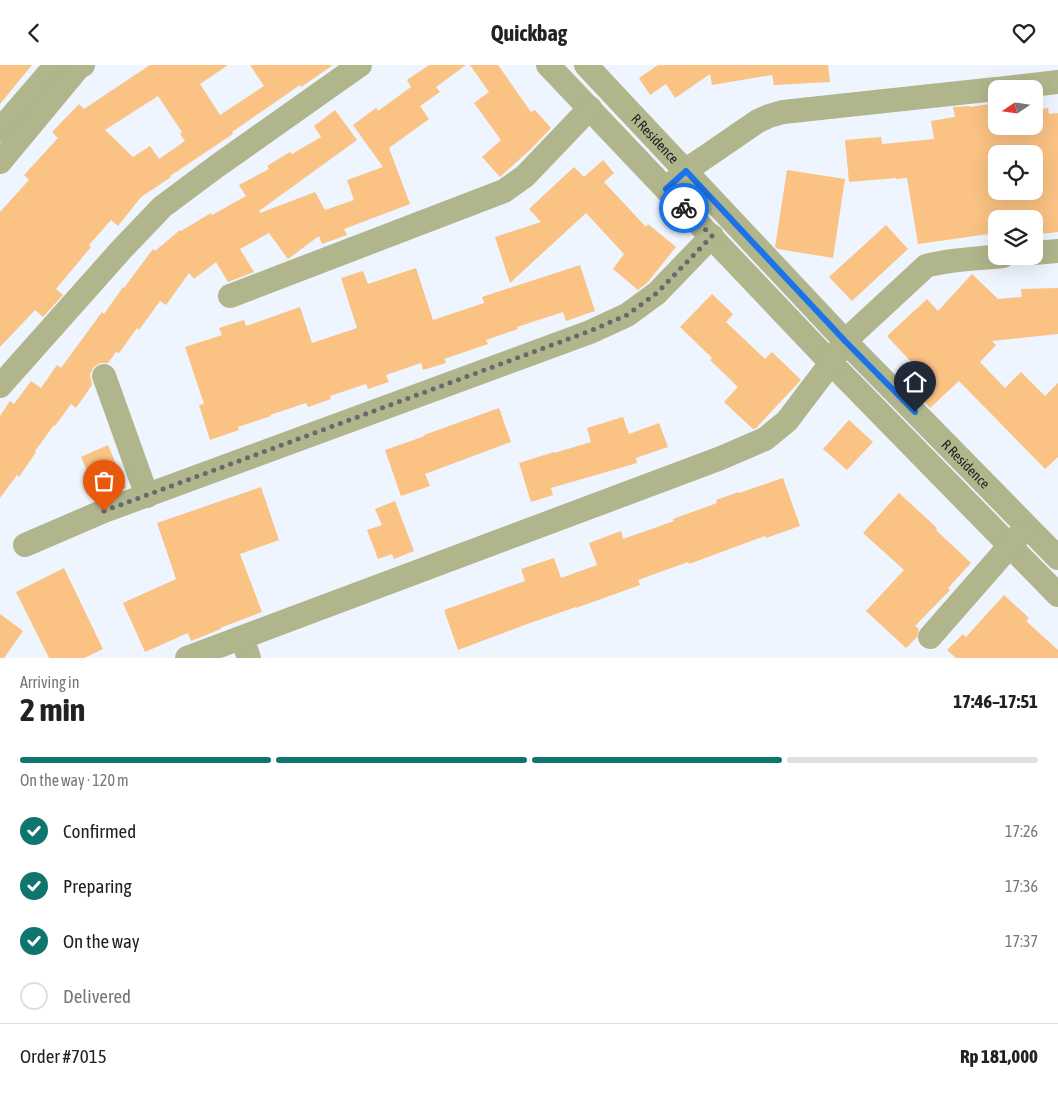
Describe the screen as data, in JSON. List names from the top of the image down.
{
  "streets": {
    "street": ["R Residence"]
  },
  "north": "left",
  "page": {
    "header": "Quickbag",
    "heading": ["2 min", "Arriving in", "17:46–17:51"],
    "panel": ["Order #7015", "Rp 181,000"],
    "bar": "On the way · 120 m",
    "list": [
      ["Confirmed", "17:26"],
      ["Preparing", "17:36"],
      ["On the way", "17:37"],
      "Delivered"
    ]
  }
}
